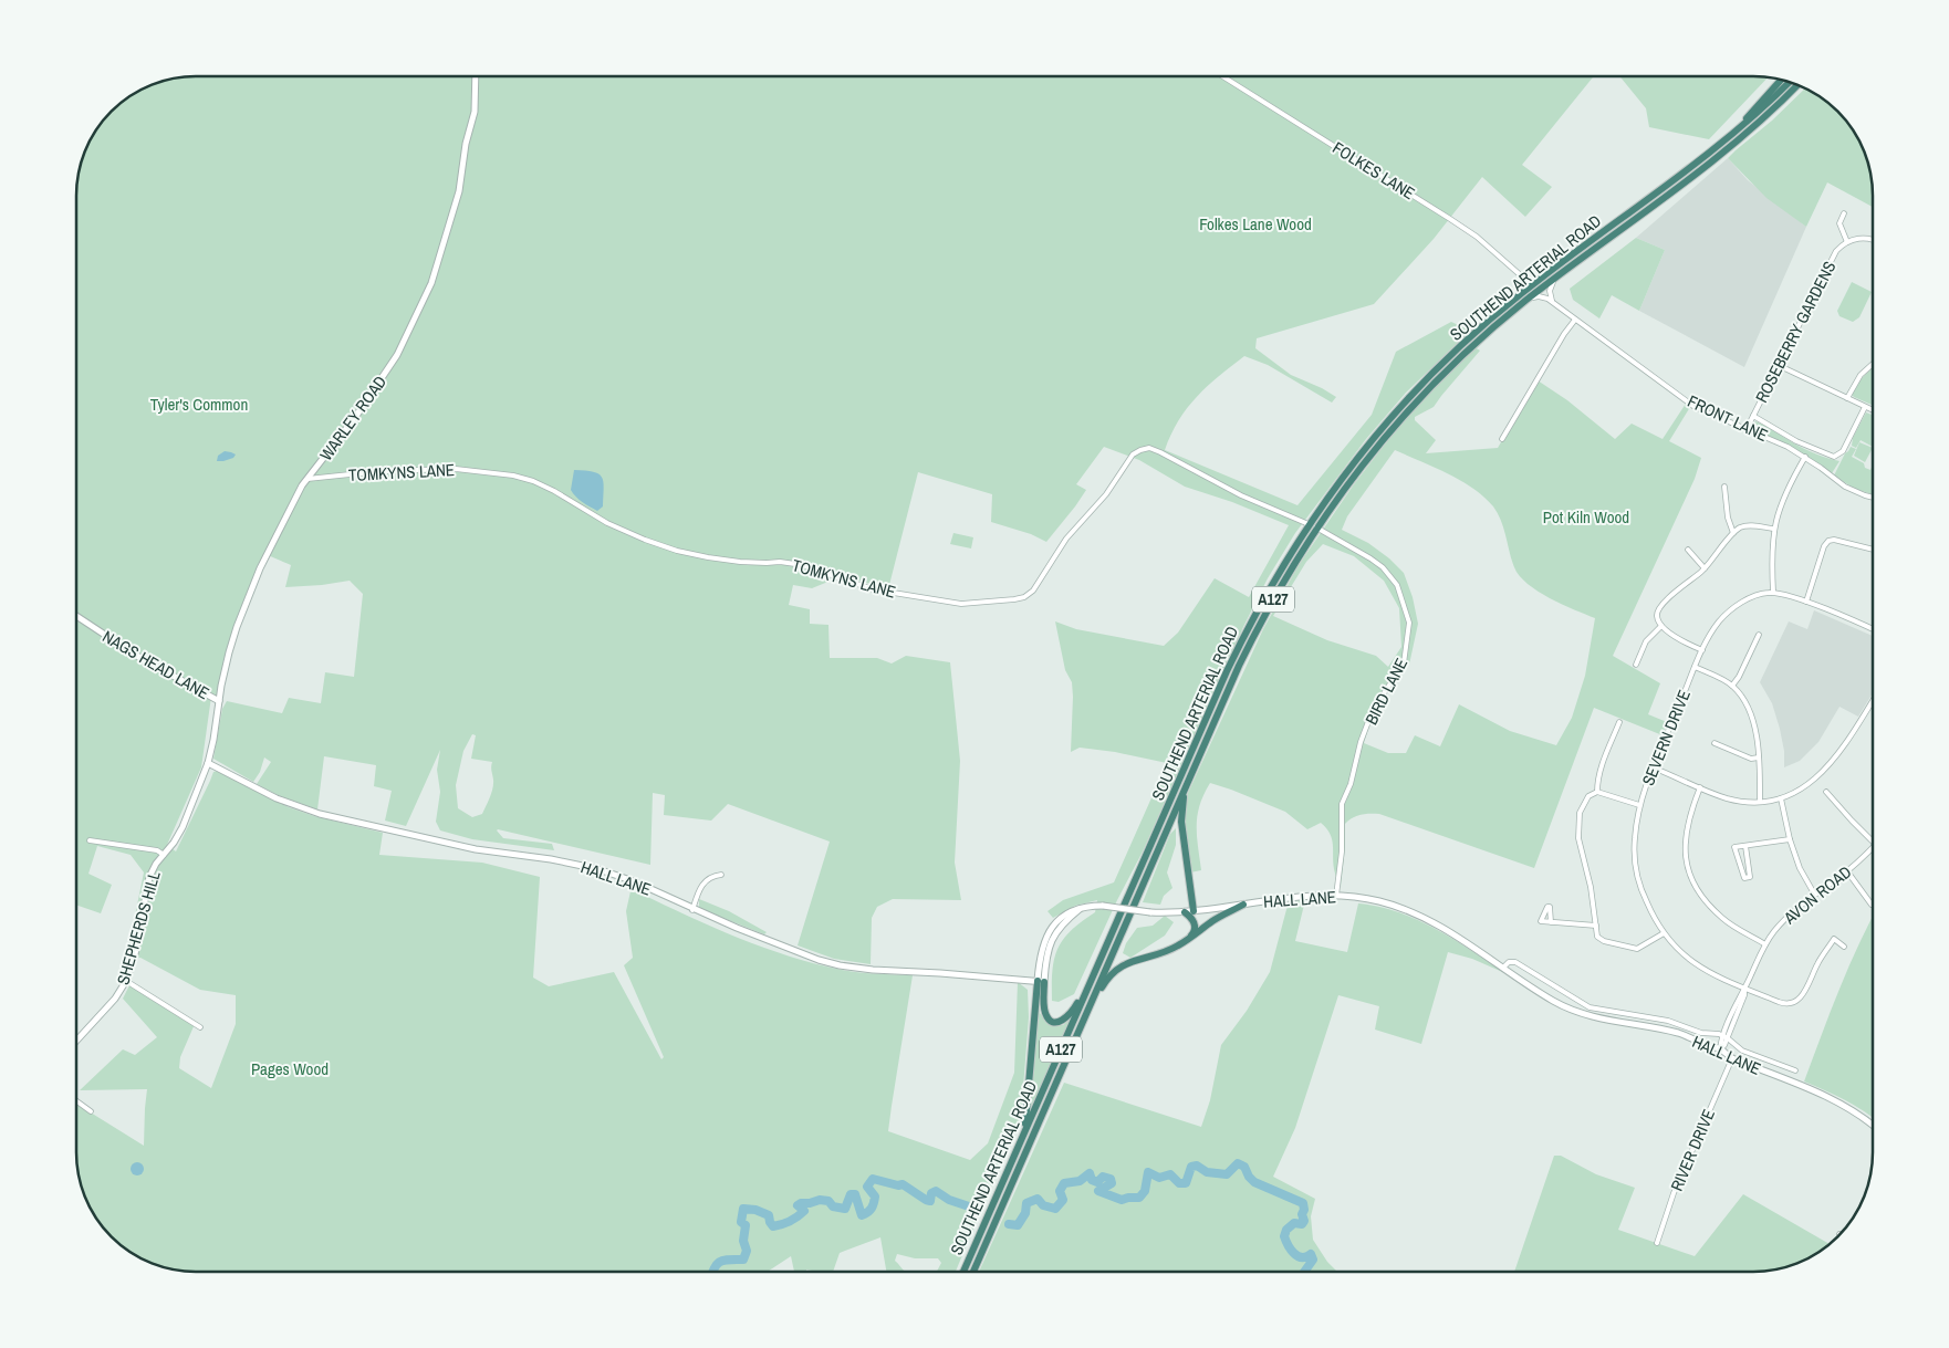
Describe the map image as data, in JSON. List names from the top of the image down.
{
  "streets": {
    "highway": ["SOUTHEND ARTERIAL ROAD", "A127"],
    "street": [
      "FOLKES LANE",
      "ROSEBERRY GARDENS",
      "WARLEY ROAD",
      "FRONT LANE",
      "TOMKYNS LANE",
      "NAGS HEAD LANE",
      "BIRD LANE",
      "SEVERN DRIVE",
      "HALL LANE",
      "AVON ROAD",
      "SHEPHERDS HILL",
      "RIVER DRIVE"
    ]
  },
  "crossings": [
    ["FOLKES LANE", "SOUTHEND ARTERIAL ROAD"],
    ["SOUTHEND ARTERIAL ROAD", "TOMKYNS LANE"],
    ["SOUTHEND ARTERIAL ROAD", "A127"],
    ["SOUTHEND ARTERIAL ROAD", "BIRD LANE"],
    ["ROSEBERRY GARDENS", "FRONT LANE"],
    ["WARLEY ROAD", "TOMKYNS LANE"],
    ["WARLEY ROAD", "NAGS HEAD LANE"],
    ["WARLEY ROAD", "HALL LANE"],
    ["WARLEY ROAD", "SHEPHERDS HILL"],
    ["A127", "HALL LANE"],
    ["BIRD LANE", "HALL LANE"],
    ["SEVERN DRIVE", "AVON ROAD"],
    ["HALL LANE", "AVON ROAD"],
    ["HALL LANE", "SHEPHERDS HILL"],
    ["HALL LANE", "RIVER DRIVE"]
  ],
  "parks": [
    "Folkes Lane Wood",
    "Tyler's Common",
    "Pot Kiln Wood",
    "Pages Wood"
  ]
}
